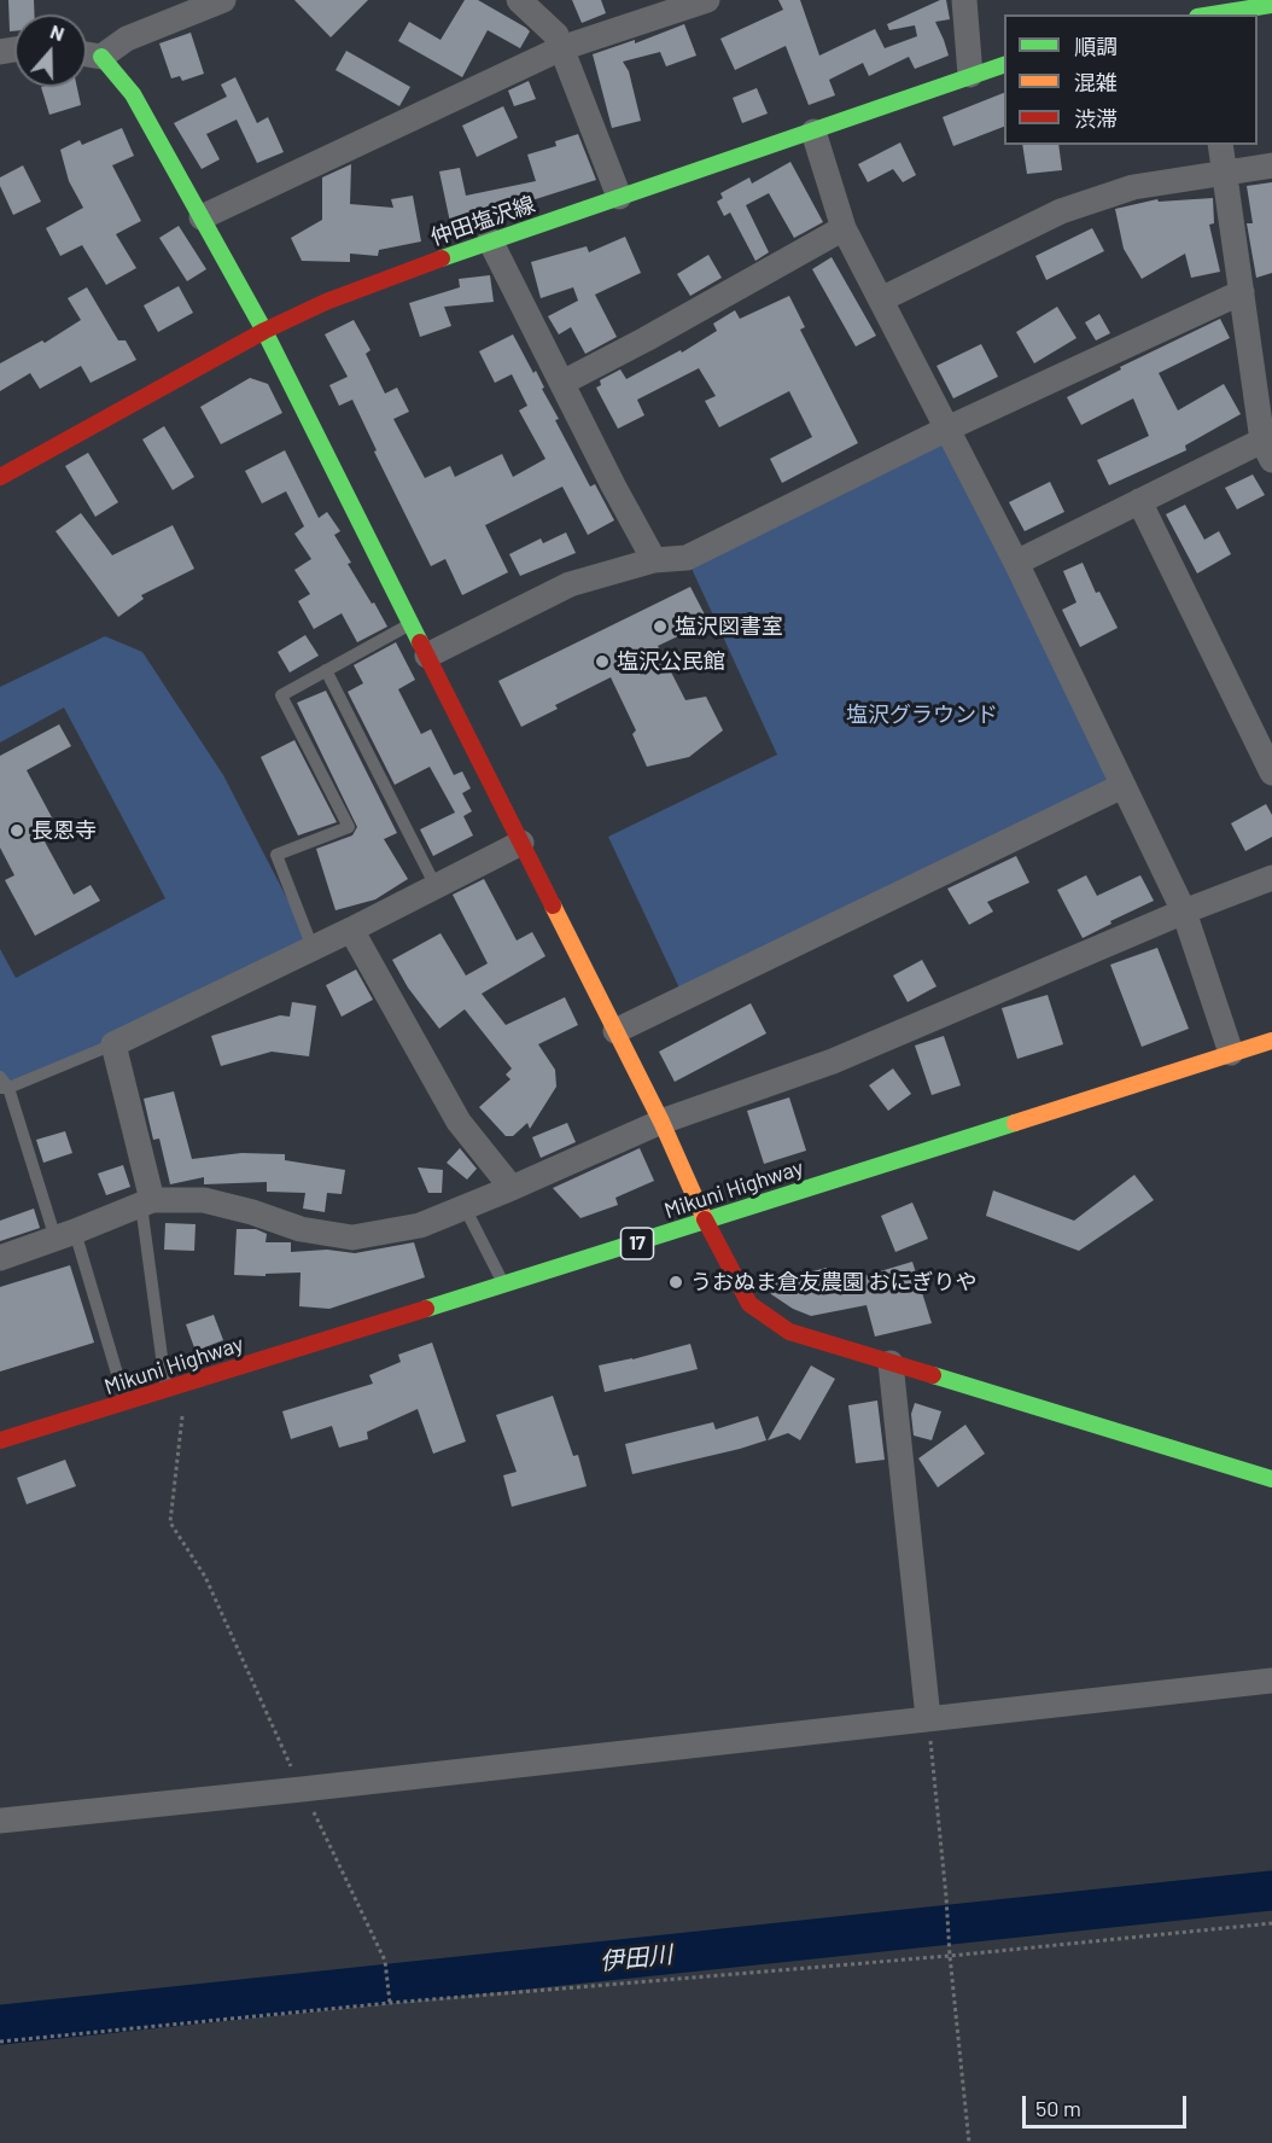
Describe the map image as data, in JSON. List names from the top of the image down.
{
  "streets": {
    "main road": ["仲田塩沢線", "Mikuni Highway", "17"]
  },
  "water": ["伊田川"],
  "parks": ["塩沢グラウンド"],
  "places": [
    "塩沢図書室",
    "塩沢公民館",
    "長恩寺",
    "うおぬま倉友農園 おにぎりや"
  ],
  "legend": ["順調", "混雑", "渋滞"],
  "scale_bar": "50 m",
  "north": "top"
}
